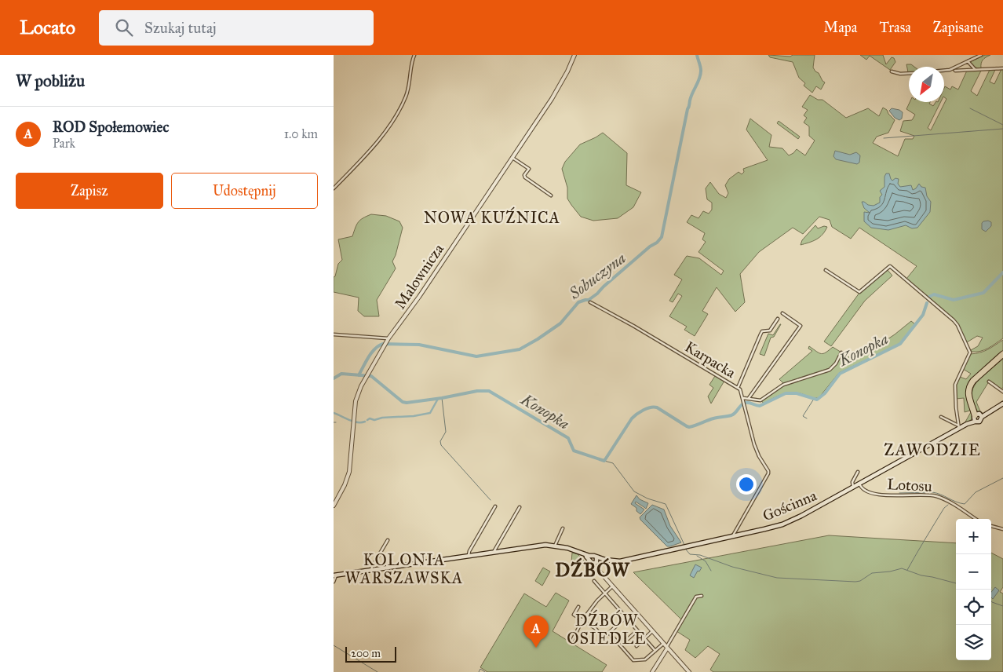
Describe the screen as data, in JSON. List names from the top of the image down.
{
  "streets": {
    "main road": ["Gościnna"],
    "street": ["Malownicza", "Karpacka", "Lotosu"]
  },
  "crossings": [
    ["Karpacka", "Gościnna"],
    ["Lotosu", "Gościnna"]
  ],
  "districts": [
    "NOWA KUŹNICA",
    "ZAWODZIE",
    "KOLONIA WARSZAWSKA",
    "DŹBÓW",
    "DŹBÓW OSIEDLE"
  ],
  "water": ["Sobuczyna", "Konopka"],
  "scale_bar": "200 m",
  "north": "bottom left",
  "page": {
    "header": "Locato",
    "search": "Szukaj tutaj",
    "nav": ["Mapa", "Trasa", "Zapisane"],
    "heading": "W pobliżu",
    "list": [
      {
        "mark": "A",
        "name": "ROD Społemowiec",
        "note": "Park",
        "value": "1.0 km"
      }
    ],
    "buttons": ["Zapisz", "Udostępnij"],
    "map_buttons": ["+", "−"],
    "pins": "A",
    "scale": "200 m"
  }
}
